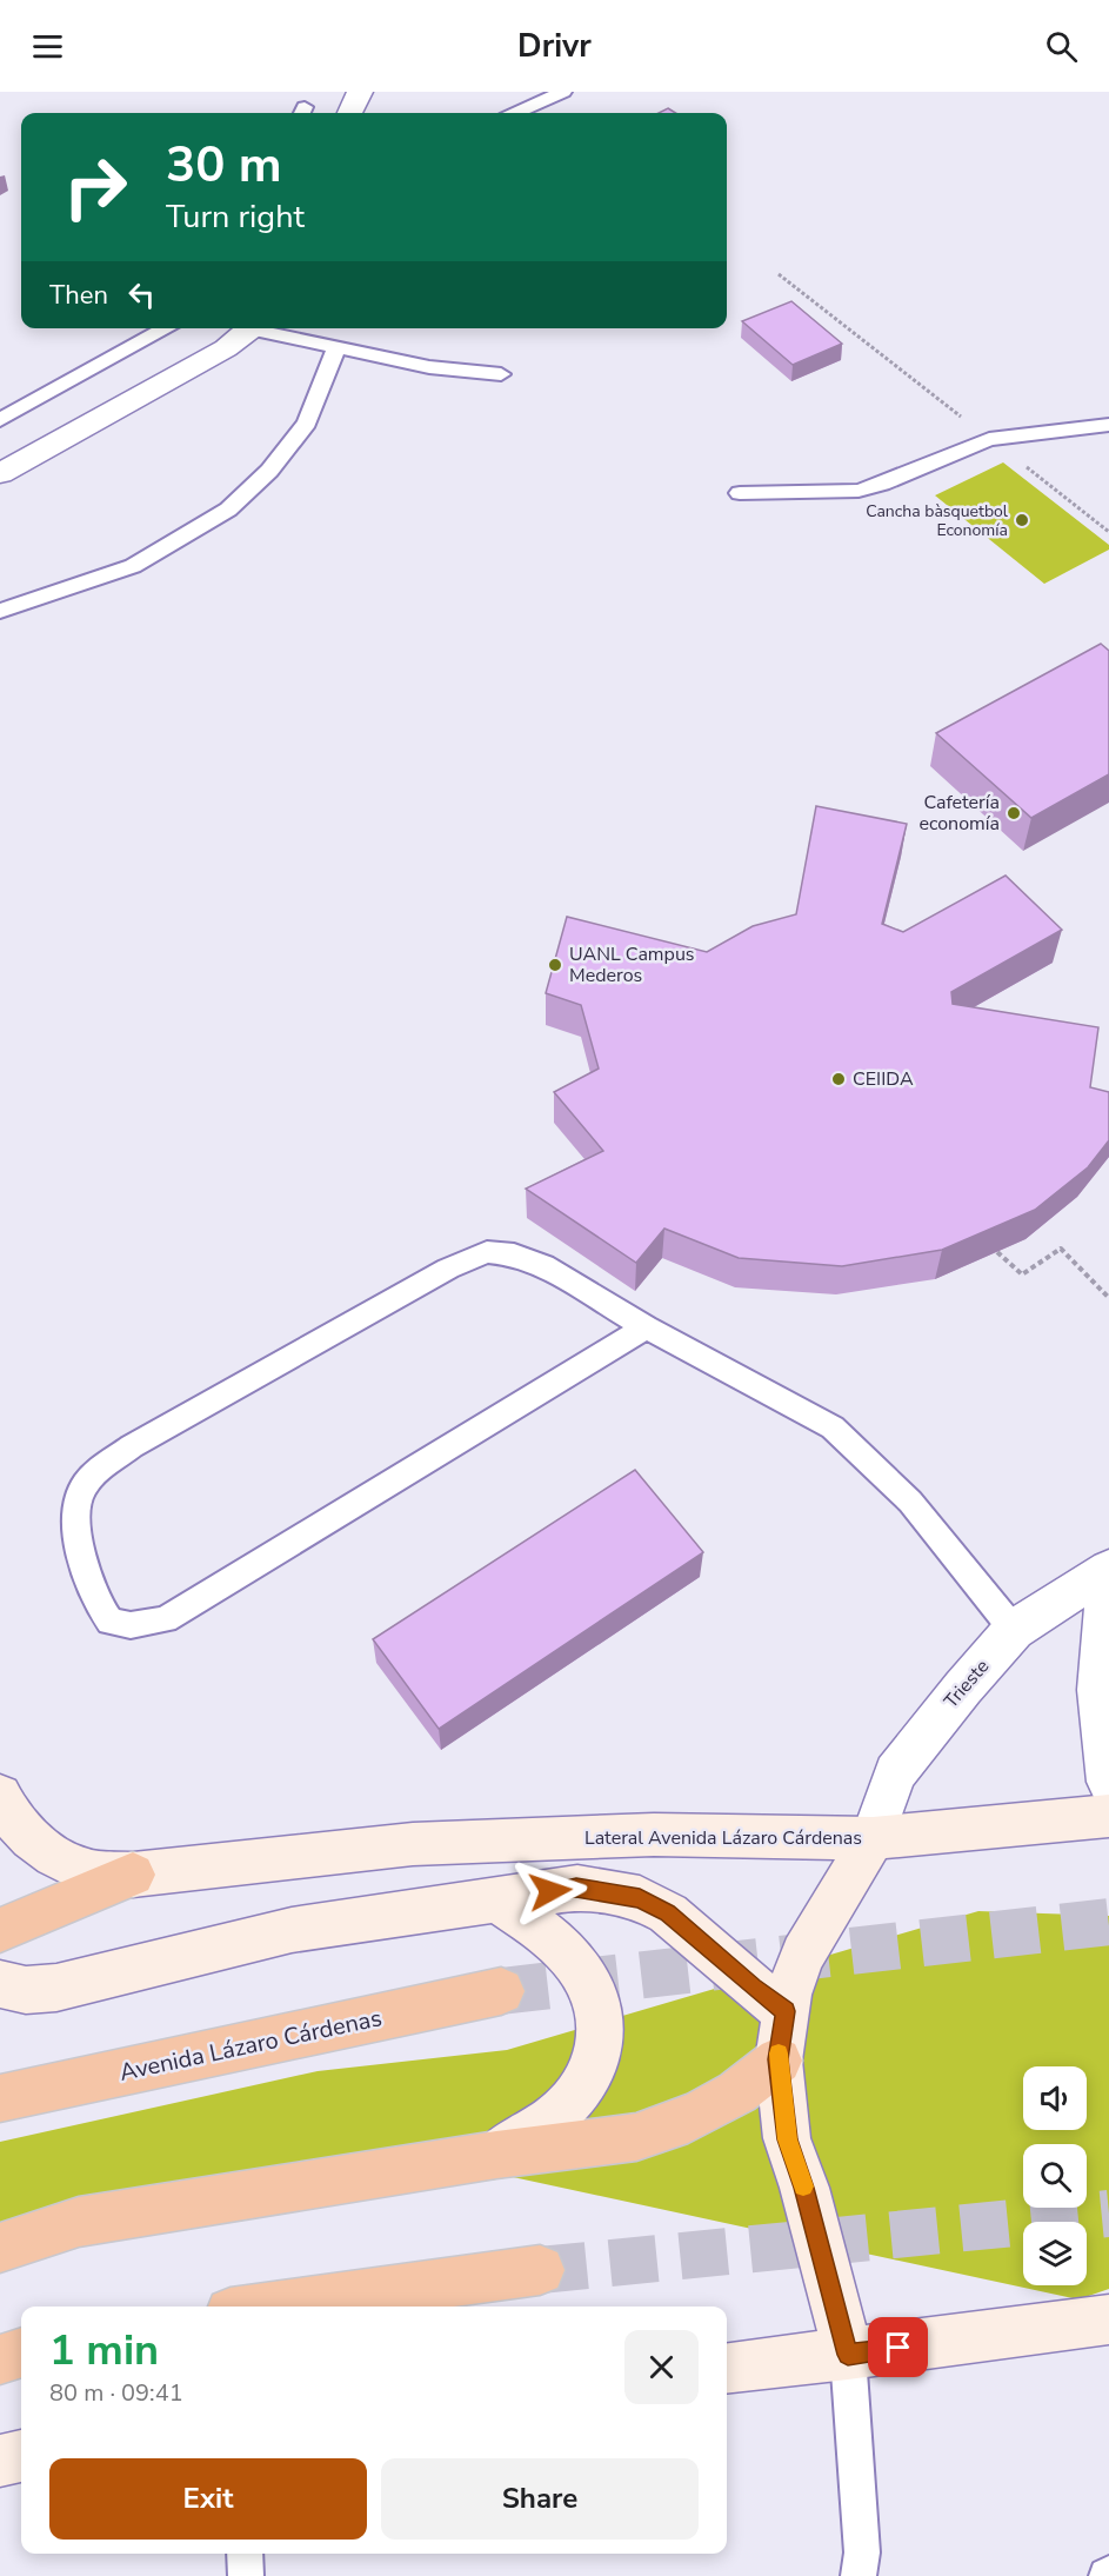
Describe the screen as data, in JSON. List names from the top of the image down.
{
  "streets": {
    "highway": ["Avenida Lázaro Cárdenas"],
    "main road": ["Lateral Avenida Lázaro Cárdenas"],
    "street": ["Trieste"]
  },
  "crossings": [
    ["Trieste", "Lateral Avenida Lázaro Cárdenas"]
  ],
  "places": [
    "Cancha bàsquetbol Economía",
    "Cafetería economía",
    "UANL Campus Mederos",
    "CEIIDA"
  ],
  "page": {
    "header": "Drivr",
    "turn": ["30 m", "Turn right"],
    "then": "Then",
    "heading": ["1 min", "80 m · 09:41"],
    "buttons": ["Exit", "Share"]
  }
}
